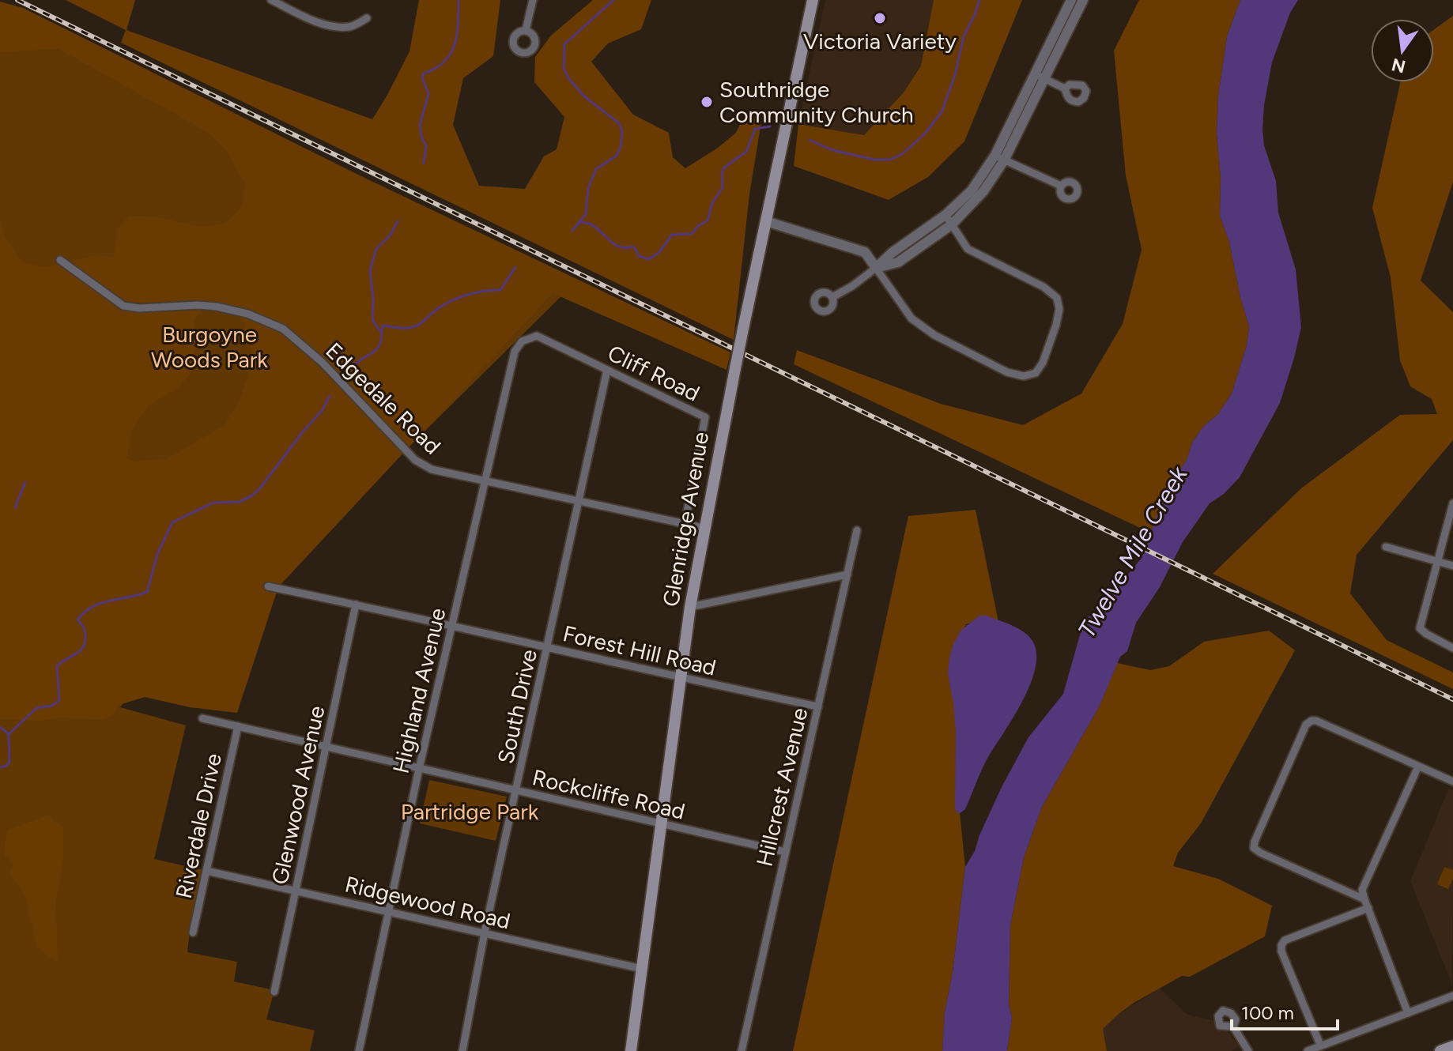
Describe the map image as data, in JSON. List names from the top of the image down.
{
  "streets": {
    "main road": ["Glenridge Avenue"],
    "street": [
      "Cliff Road",
      "Edgedale Road",
      "Forest Hill Road",
      "Highland Avenue",
      "South Drive",
      "Hillcrest Avenue",
      "Rockcliffe Road",
      "Glenwood Avenue",
      "Riverdale Drive",
      "Ridgewood Road"
    ]
  },
  "crossings": [
    ["Cliff Road", "Edgedale Road"],
    ["Cliff Road", "Highland Avenue"],
    ["Cliff Road", "South Drive"],
    ["Edgedale Road", "Glenridge Avenue"],
    ["Edgedale Road", "Highland Avenue"],
    ["Edgedale Road", "South Drive"],
    ["Glenridge Avenue", "Forest Hill Road"],
    ["Glenridge Avenue", "Rockcliffe Road"],
    ["Glenridge Avenue", "Ridgewood Road"],
    ["Forest Hill Road", "Highland Avenue"],
    ["Forest Hill Road", "South Drive"],
    ["Forest Hill Road", "Hillcrest Avenue"],
    ["Forest Hill Road", "Glenwood Avenue"],
    ["Highland Avenue", "Rockcliffe Road"],
    ["Highland Avenue", "Ridgewood Road"],
    ["South Drive", "Rockcliffe Road"],
    ["South Drive", "Ridgewood Road"],
    ["Hillcrest Avenue", "Rockcliffe Road"],
    ["Rockcliffe Road", "Glenwood Avenue"],
    ["Rockcliffe Road", "Riverdale Drive"],
    ["Glenwood Avenue", "Ridgewood Road"],
    ["Riverdale Drive", "Ridgewood Road"]
  ],
  "water": ["Twelve Mile Creek"],
  "parks": ["Burgoyne Woods Park", "Partridge Park"],
  "places": ["Victoria Variety", "Southridge Community Church"],
  "scale_bar": "100 m",
  "north": "bottom"
}
